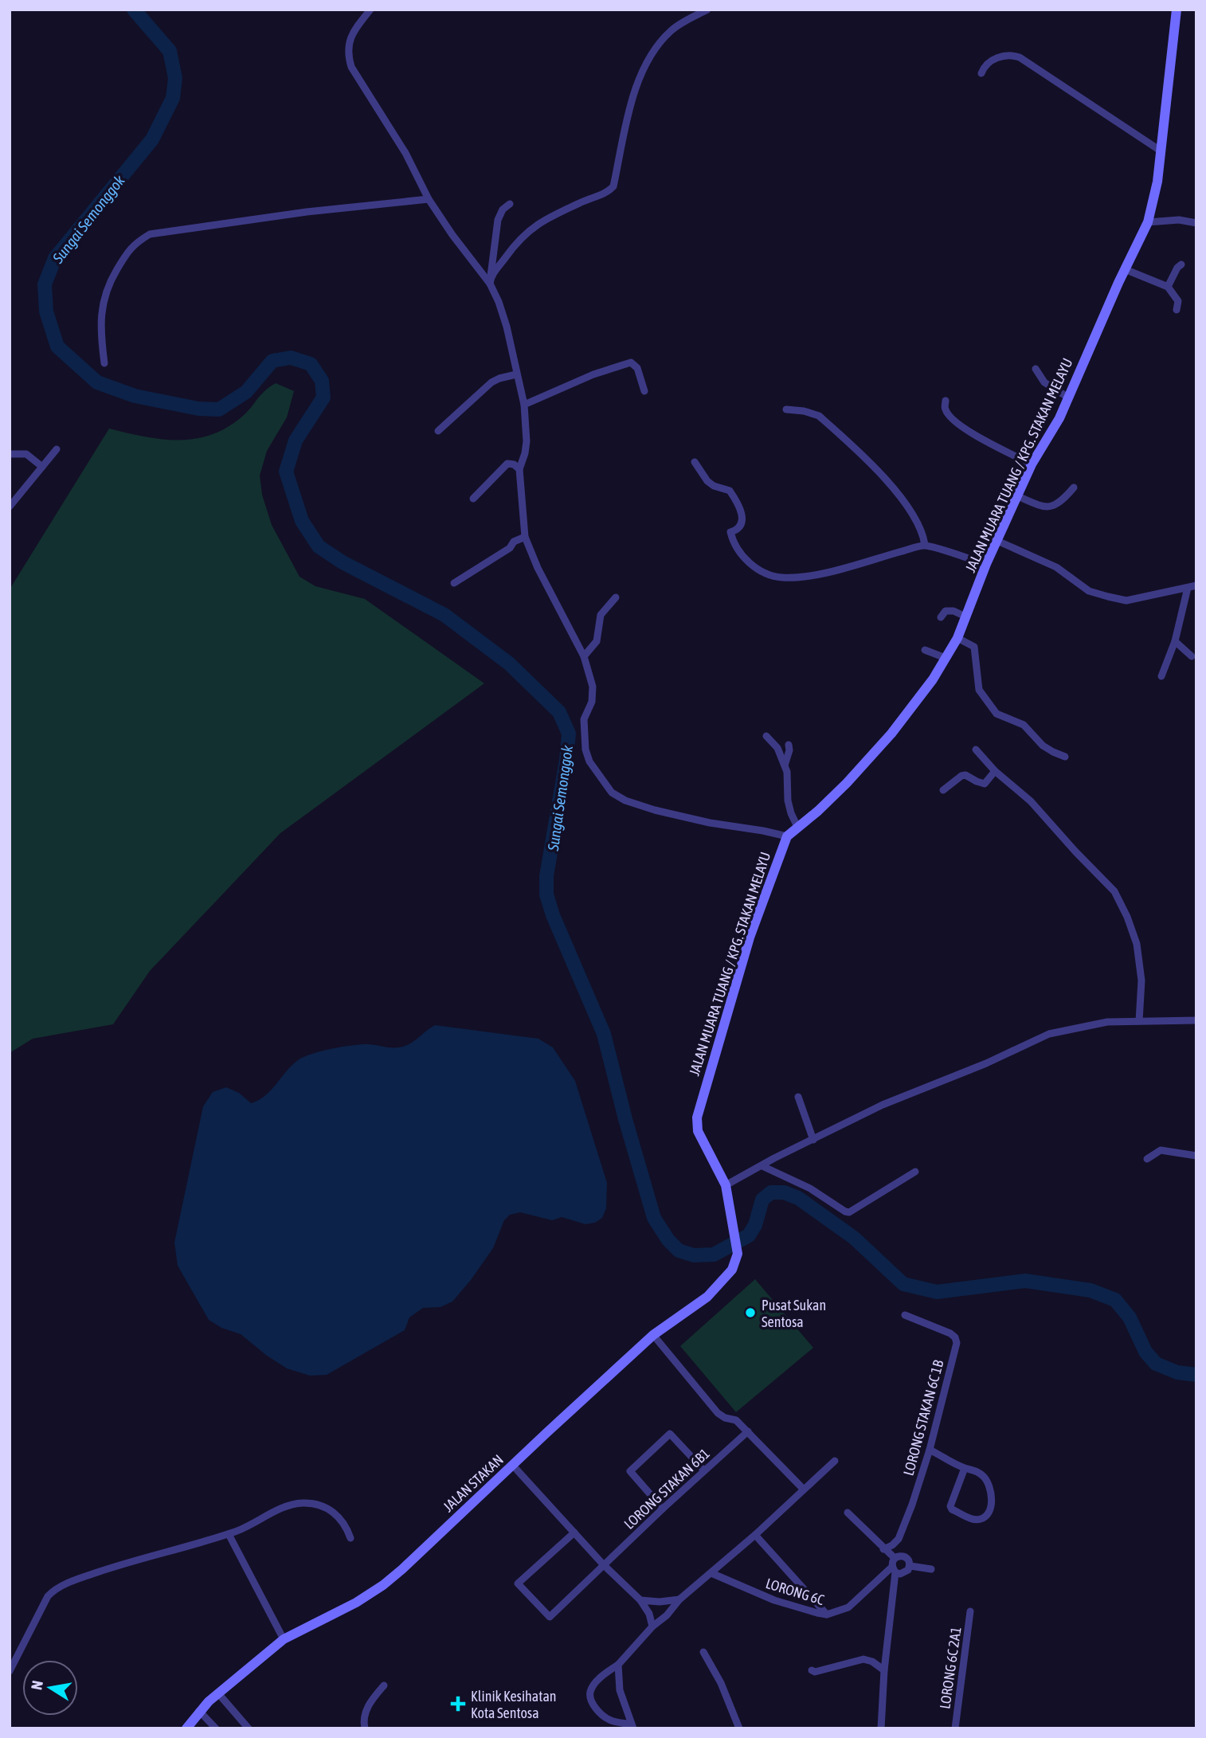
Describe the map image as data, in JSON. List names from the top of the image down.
{
  "streets": {
    "main road": ["JALAN MUARA TUANG / KPG. STAKAN MELAYU", "JALAN STAKAN"],
    "street": [
      "LORONG STAKAN 6C 1B",
      "LORONG STAKAN 6B1",
      "LORONG 6C",
      "LORONG 6C 2A1"
    ]
  },
  "crossings": [
    ["JALAN MUARA TUANG / KPG. STAKAN MELAYU", "JALAN STAKAN"]
  ],
  "water": ["Sungai Semonggok"],
  "places": {
    "other": ["Pusat Sukan Sentosa"],
    "health": ["Klinik Kesihatan Kota Sentosa"]
  },
  "north": "left"
}
